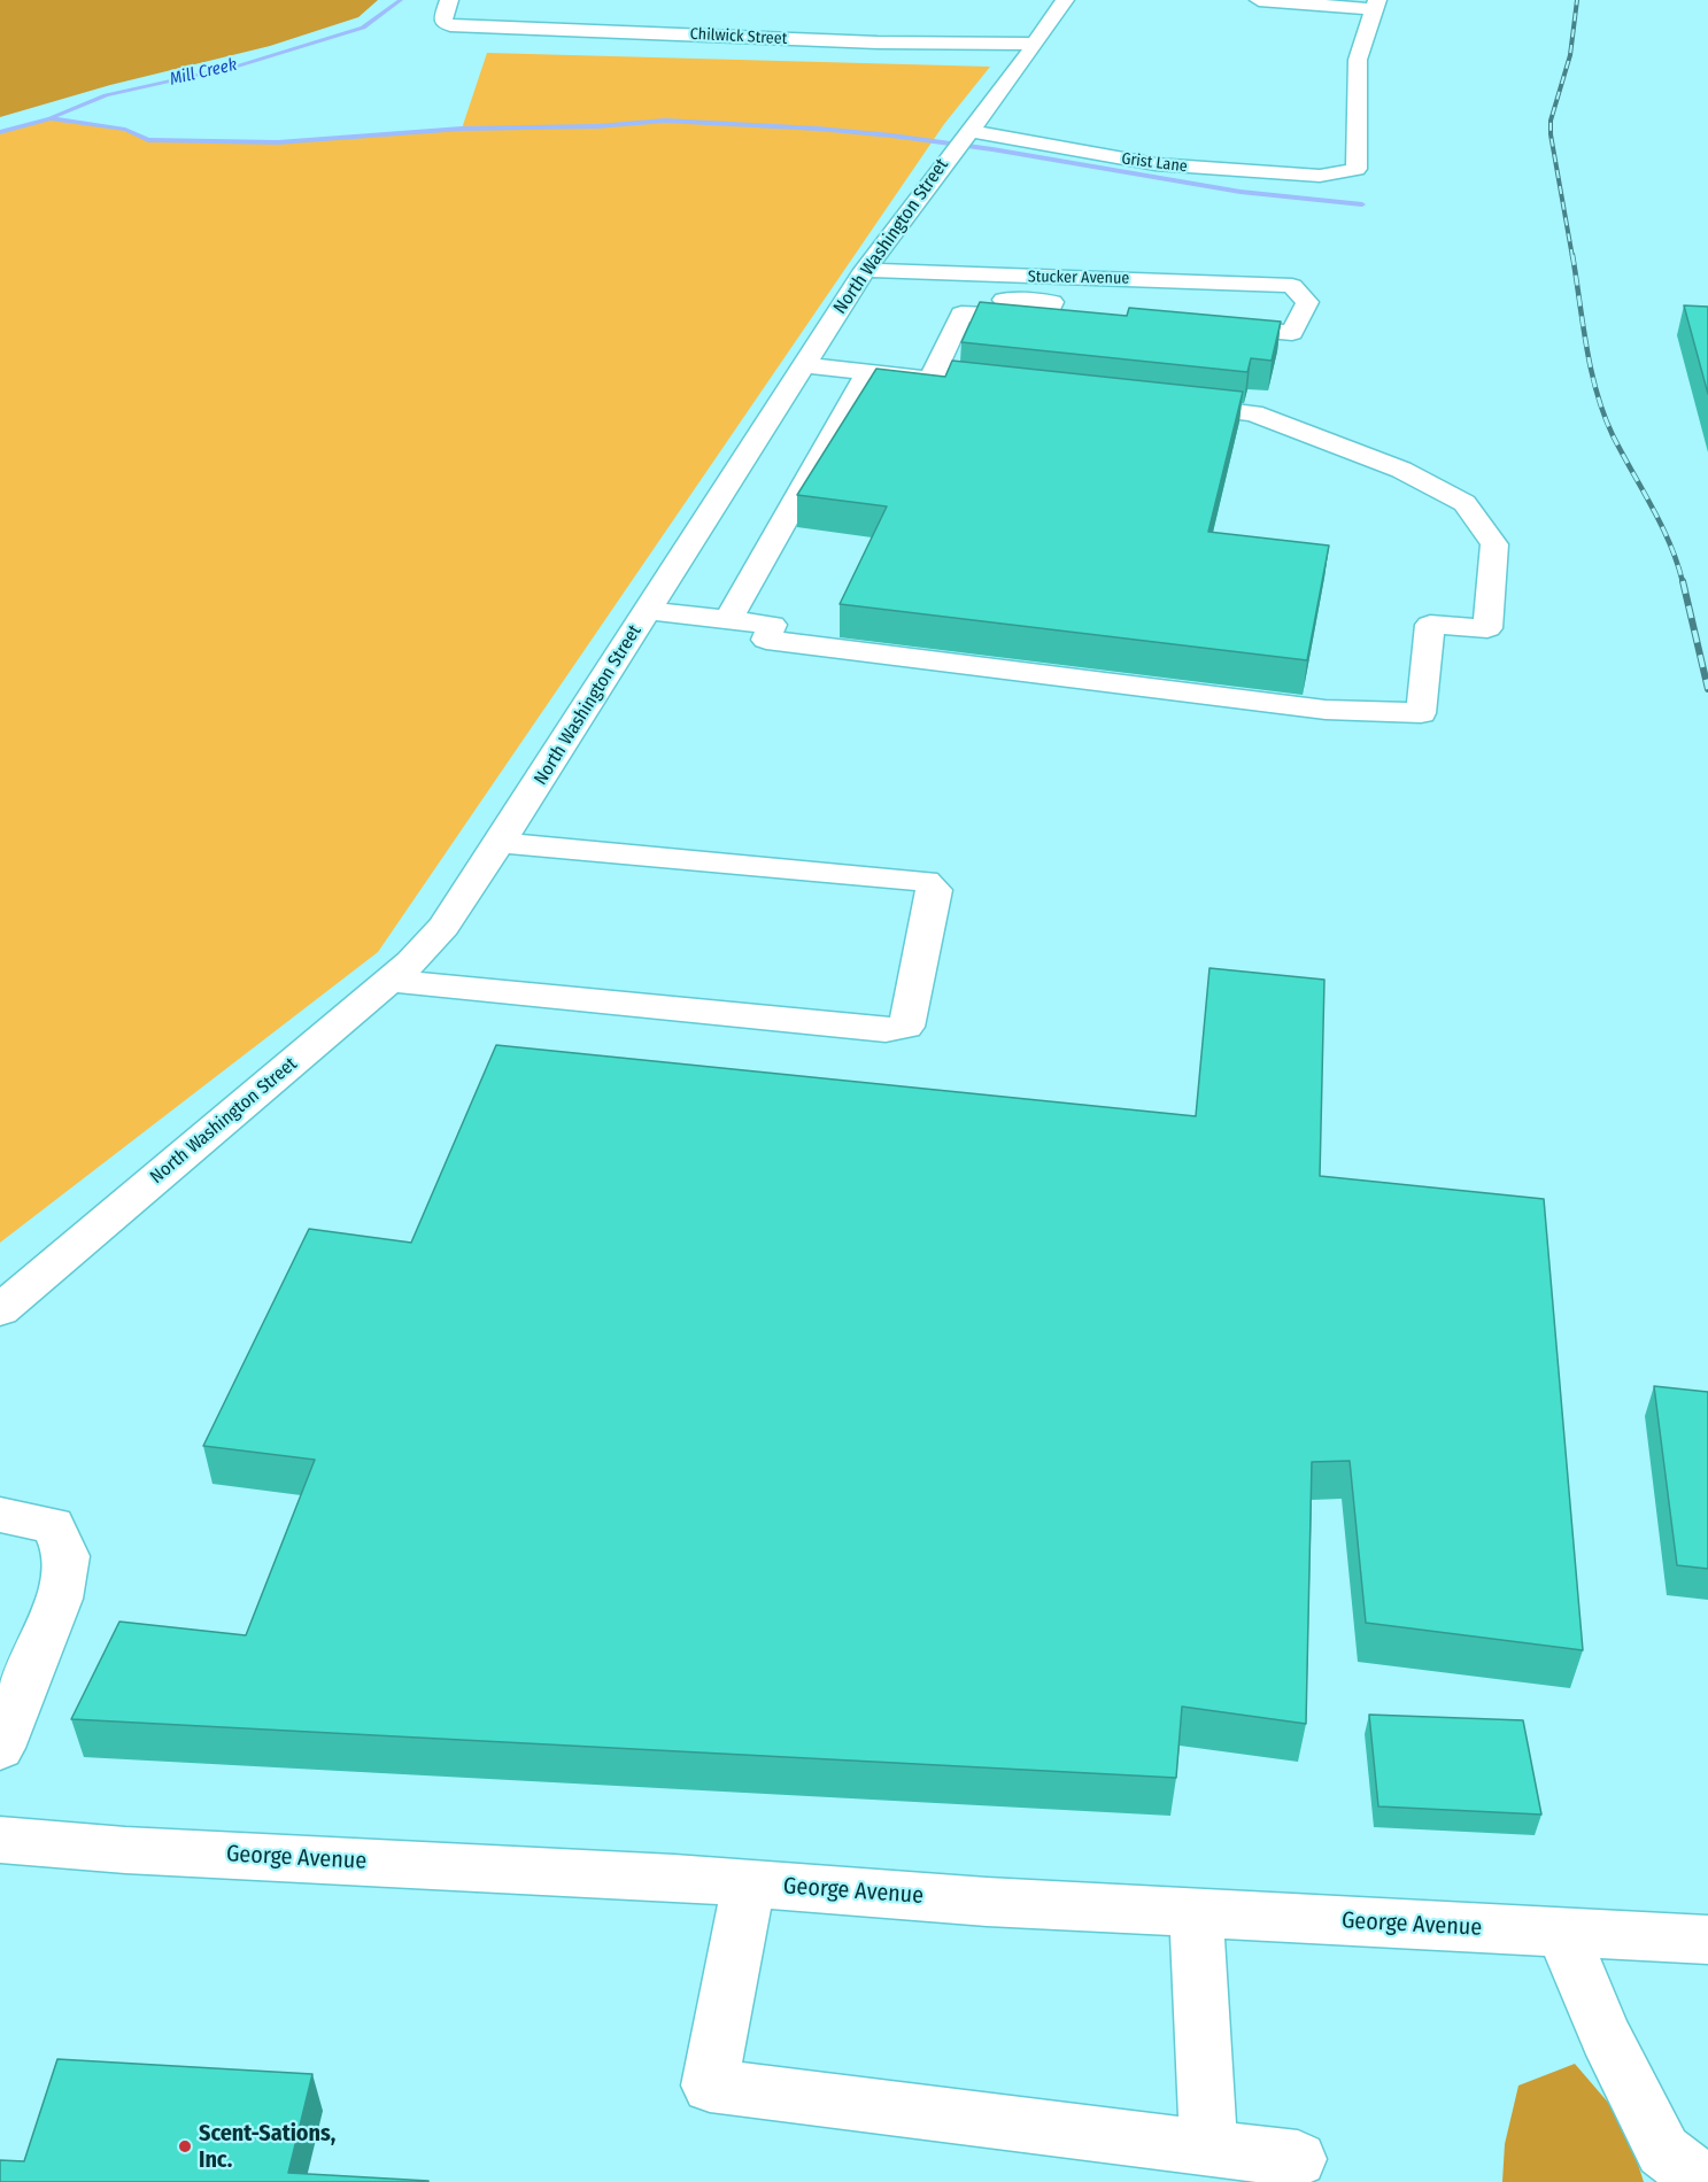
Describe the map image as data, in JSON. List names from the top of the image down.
{
  "streets": {
    "street": [
      "Chilwick Street",
      "Grist Lane",
      "North Washington Street",
      "Stucker Avenue",
      "George Avenue"
    ]
  },
  "crossings": [
    ["Chilwick Street", "North Washington Street"],
    ["Grist Lane", "North Washington Street"],
    ["North Washington Street", "Stucker Avenue"]
  ],
  "water": ["Mill Creek"],
  "places": ["Scent-Sations, Inc."]
}
